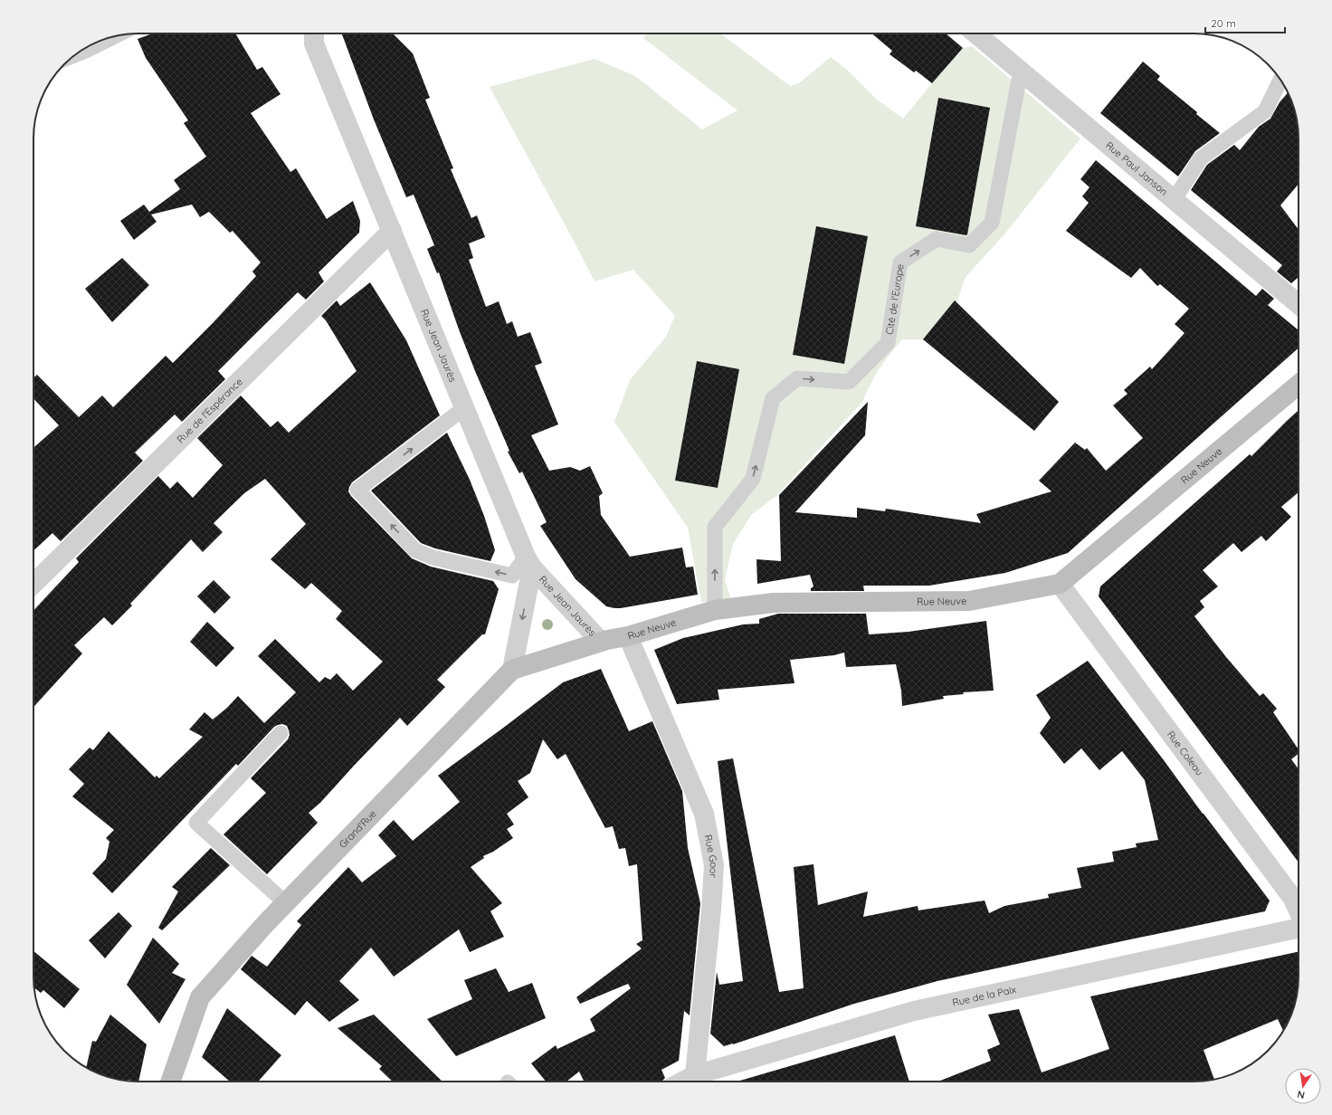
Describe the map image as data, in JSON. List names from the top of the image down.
{
  "streets": {
    "street": [
      "Rue Paul Janson",
      "Rue Jean Jaurès",
      "Rue de l'Espérance",
      "Rue Neuve",
      "Rue Coleau",
      "Grand'Rue",
      "Rue Goor",
      "Rue de la Paix"
    ],
    "lane": ["Cité de l'Europe"]
  },
  "crossings": [
    ["Rue Paul Janson", "Cité de l'Europe"],
    ["Cité de l'Europe", "Rue Neuve"],
    ["Rue Jean Jaurès", "Rue de l'Espérance"],
    ["Rue Jean Jaurès", "Rue Neuve"],
    ["Rue Neuve", "Rue Coleau"],
    ["Rue Neuve", "Grand'Rue"],
    ["Rue Neuve", "Rue Goor"],
    ["Rue Goor", "Rue de la Paix"]
  ],
  "one_way": ["Cité de l'Europe"],
  "scale_bar": "20 m",
  "north": "bottom"
}
